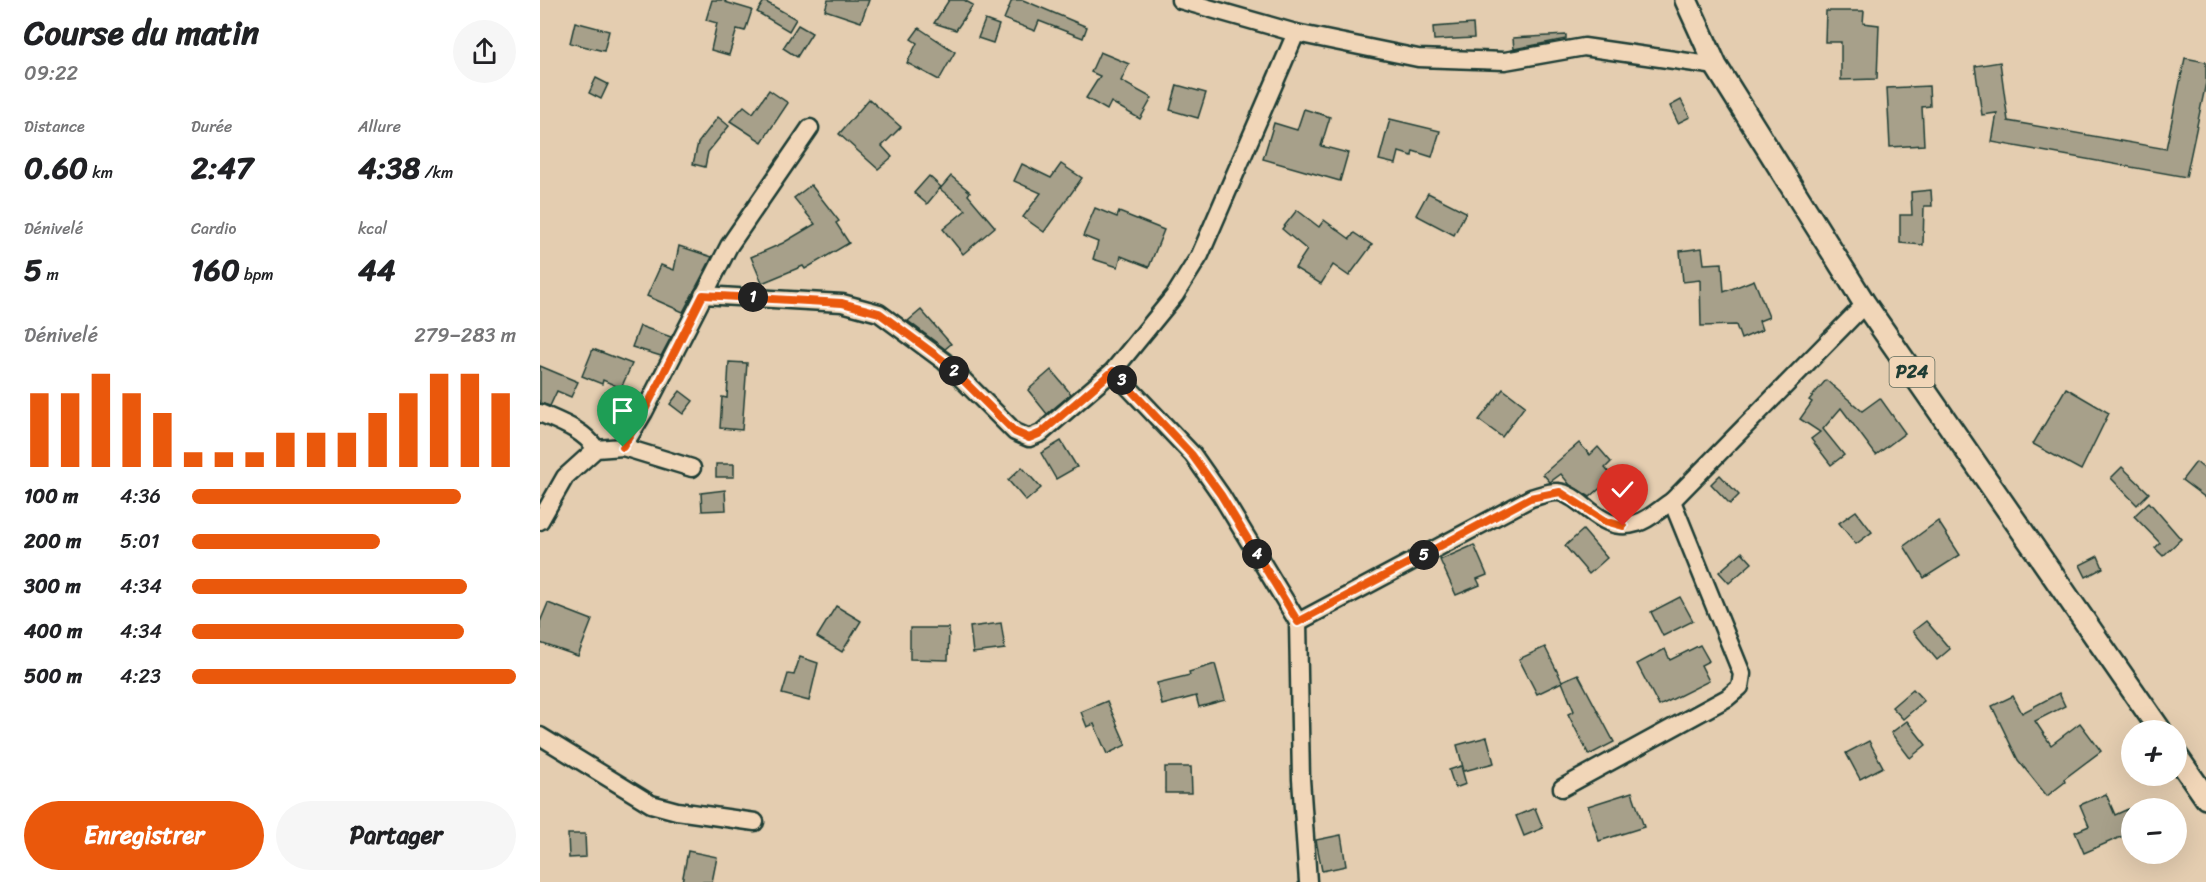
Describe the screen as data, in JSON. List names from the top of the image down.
{
  "streets": {
    "main road": ["P24"]
  },
  "page": {
    "heading": ["Course du matin", "09:22"],
    "stats": [
      ["Distance", "0.60 km"],
      ["Durée", "2:47"],
      ["Allure", "4:38 /km"],
      ["Dénivelé", "5 m"],
      ["Cardio", "160 bpm"],
      ["kcal", "44"]
    ],
    "pins": [
      "1",
      "2",
      "3",
      "4",
      "5"
    ],
    "chart": ["Dénivelé", "279–283 m"],
    "list": [
      {
        "name": "100 m",
        "note": "4:36"
      },
      {
        "name": "200 m",
        "note": "5:01"
      },
      {
        "name": "300 m",
        "note": "4:34"
      },
      {
        "name": "400 m",
        "note": "4:34"
      },
      {
        "name": "500 m",
        "note": "4:23"
      }
    ],
    "map_buttons": ["+", "−"],
    "buttons": ["Enregistrer", "Partager"]
  }
}
